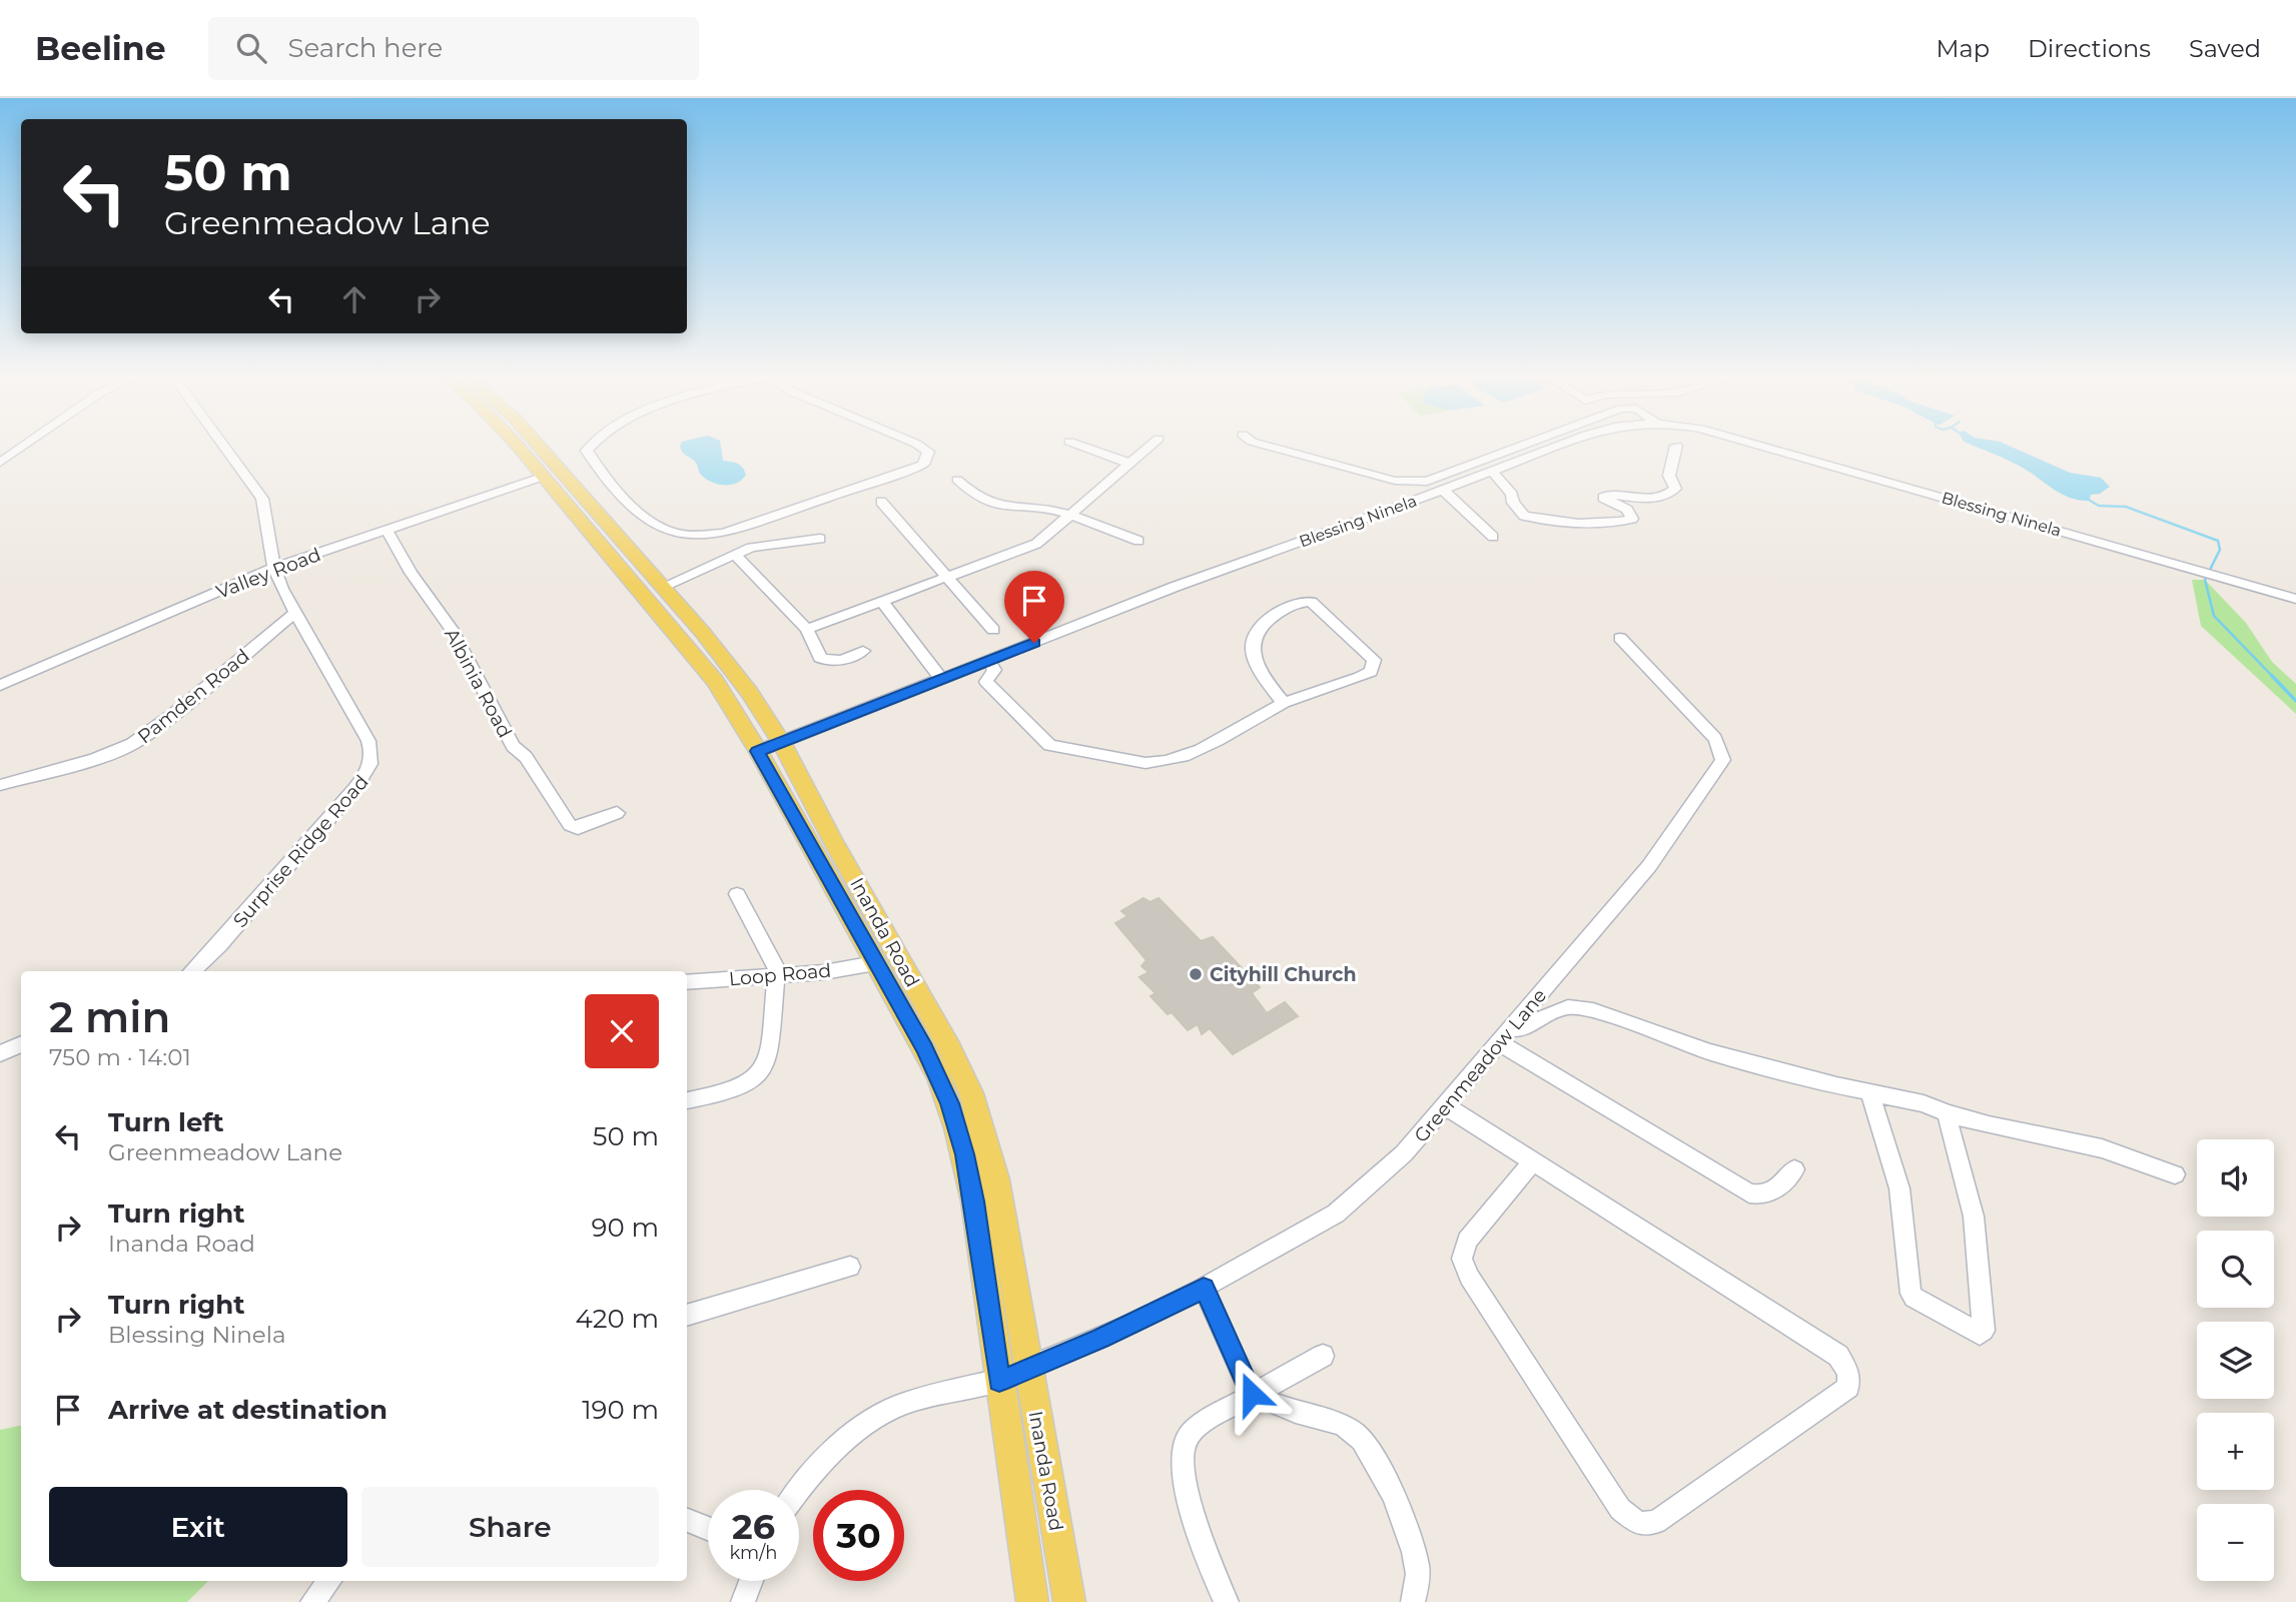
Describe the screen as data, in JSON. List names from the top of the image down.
{
  "streets": {
    "main road": ["Inanda Road"],
    "street": [
      "Blessing Ninela",
      "Valley Road",
      "Albinia Road",
      "Pamden Road",
      "Surprise Ridge Road",
      "Loop Road",
      "Greenmeadow Lane"
    ]
  },
  "crossings": [
    ["Blessing Ninela", "Inanda Road"],
    ["Valley Road", "Albinia Road"],
    ["Valley Road", "Surprise Ridge Road"],
    ["Valley Road", "Inanda Road"],
    ["Pamden Road", "Surprise Ridge Road"],
    ["Inanda Road", "Loop Road"],
    ["Inanda Road", "Greenmeadow Lane"]
  ],
  "places": ["Cityhill Church"],
  "page": {
    "header": "Beeline",
    "search": "Search here",
    "nav": ["Map", "Directions", "Saved"],
    "turn": ["50 m", "Greenmeadow Lane"],
    "heading": ["2 min", "750 m · 14:01"],
    "list": [
      {
        "name": "Turn left",
        "note": "Greenmeadow Lane",
        "value": "50 m"
      },
      {
        "name": "Turn right",
        "note": "Inanda Road",
        "value": "90 m"
      },
      {
        "name": "Turn right",
        "note": "Blessing Ninela",
        "value": "420 m"
      },
      {
        "name": "Arrive at destination",
        "value": "190 m"
      }
    ],
    "map_buttons": ["+", "−"],
    "buttons": ["Exit", "Share"],
    "speed": "26 km/h",
    "limit": "30"
  }
}
